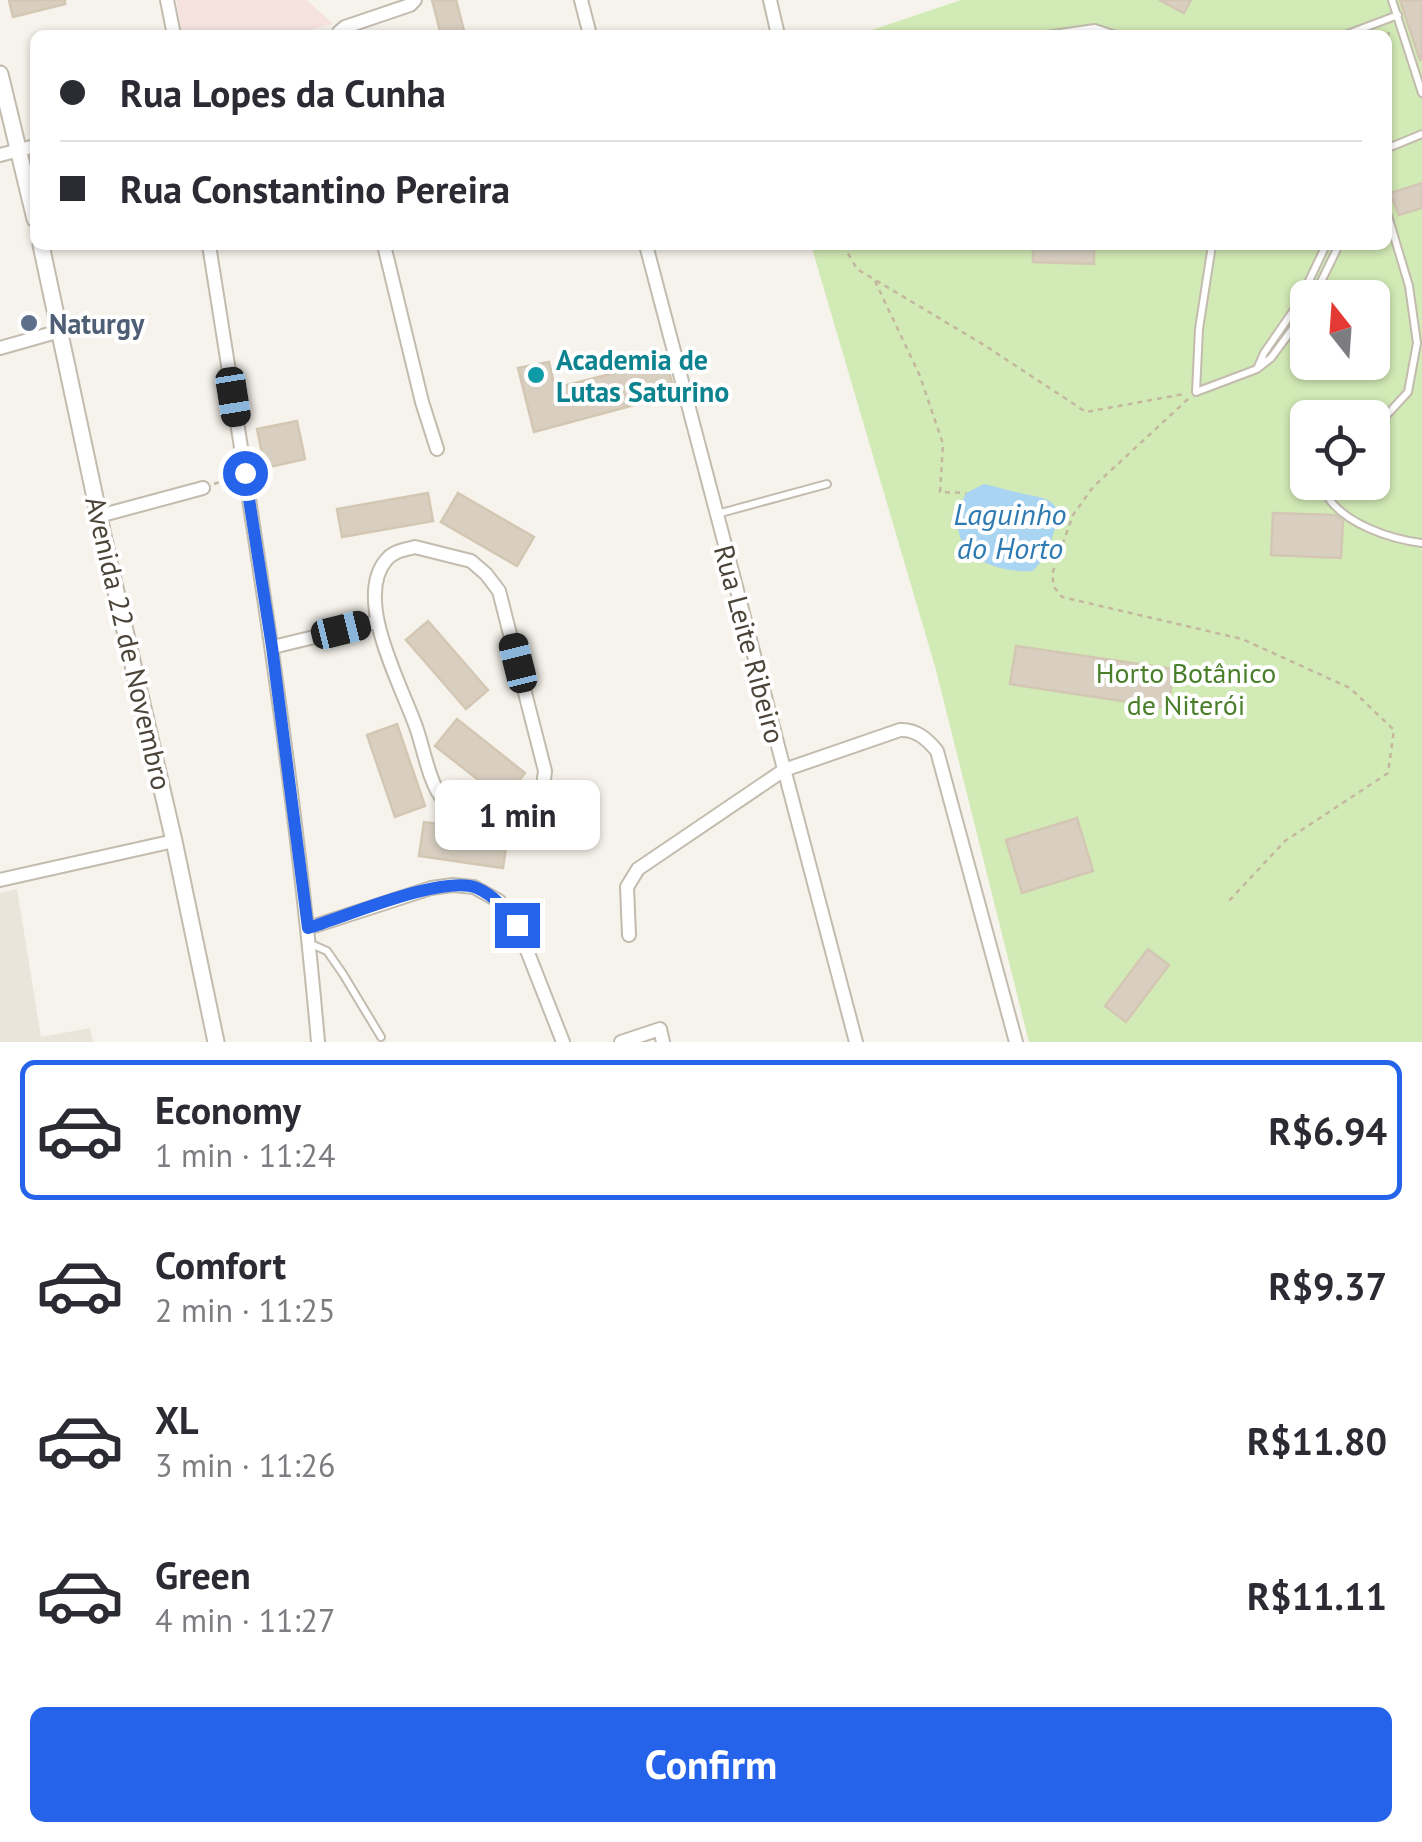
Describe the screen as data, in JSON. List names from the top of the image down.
{
  "streets": {
    "street": ["Avenida 22 de Novembro", "Rua Leite Ribeiro"]
  },
  "water": ["Laguinho do Horto"],
  "parks": ["Horto Botânico de Niterói"],
  "places": ["Naturgy", "Academia de Lutas Saturino"],
  "north": "top",
  "page": {
    "banner": ["Rua Lopes da Cunha", "Rua Constantino Pereira"],
    "bubble": "1 min",
    "list": [
      {
        "name": "Economy",
        "note": "1 min · 11:24",
        "value": "R$6.94"
      },
      {
        "name": "Comfort",
        "note": "2 min · 11:25",
        "value": "R$9.37"
      },
      {
        "name": "XL",
        "note": "3 min · 11:26",
        "value": "R$11.80"
      },
      {
        "name": "Green",
        "note": "4 min · 11:27",
        "value": "R$11.11"
      }
    ],
    "buttons": "Confirm"
  }
}
